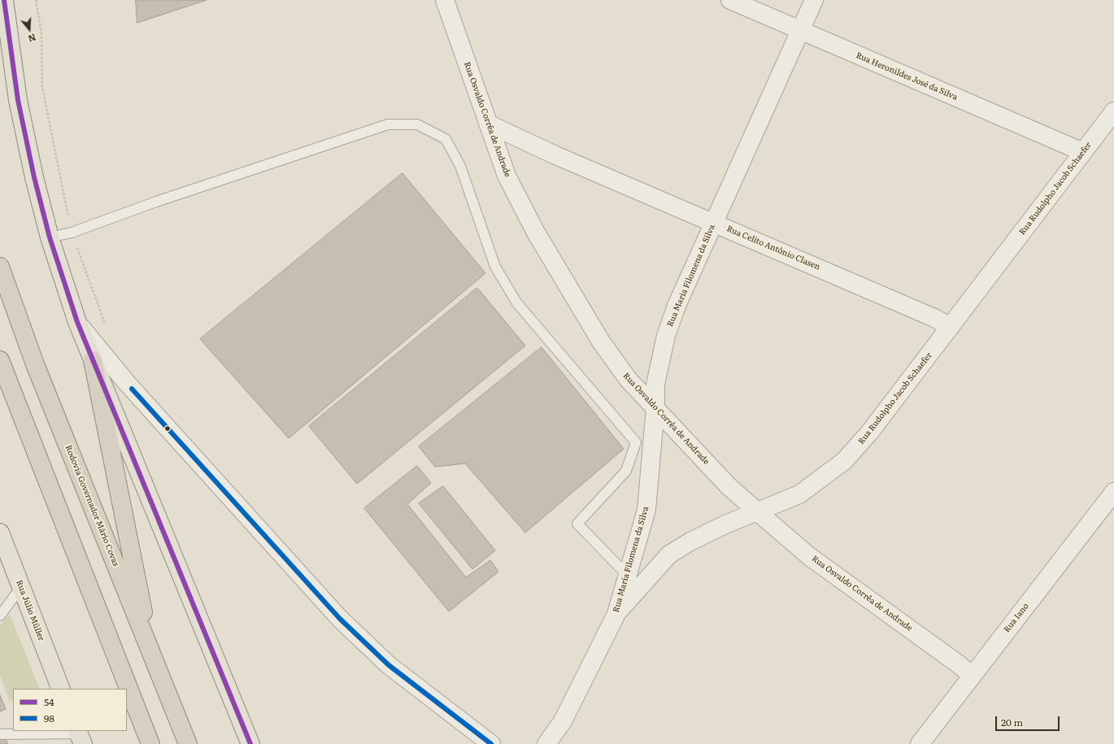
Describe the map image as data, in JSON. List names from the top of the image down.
{
  "streets": {
    "highway": ["Rodovia Governador Mário Covas"],
    "main road": ["Rua Júlio Müller"],
    "street": [
      "Rua Heronildes José da Silva",
      "Rua Osvaldo Corrêa de Andrade",
      "Rua Rudolpho Jacob Schaefer",
      "Rua Celito Antônio Clasen",
      "Rua Maria Filomena da Silva",
      "Rua Iano"
    ]
  },
  "crossings": [
    ["Rua Heronildes José da Silva", "Rua Rudolpho Jacob Schaefer"],
    ["Rua Heronildes José da Silva", "Rua Maria Filomena da Silva"],
    ["Rua Osvaldo Corrêa de Andrade", "Rua Rudolpho Jacob Schaefer"],
    ["Rua Osvaldo Corrêa de Andrade", "Rua Celito Antônio Clasen"],
    ["Rua Osvaldo Corrêa de Andrade", "Rua Maria Filomena da Silva"],
    ["Rua Osvaldo Corrêa de Andrade", "Rua Iano"],
    ["Rua Rudolpho Jacob Schaefer", "Rua Celito Antônio Clasen"],
    ["Rua Rudolpho Jacob Schaefer", "Rua Maria Filomena da Silva"],
    ["Rua Celito Antônio Clasen", "Rua Maria Filomena da Silva"]
  ],
  "lines": ["transit line 54", "transit line 98"],
  "legend": ["54", "98"],
  "scale_bar": "20 m",
  "north": "bottom"
}
